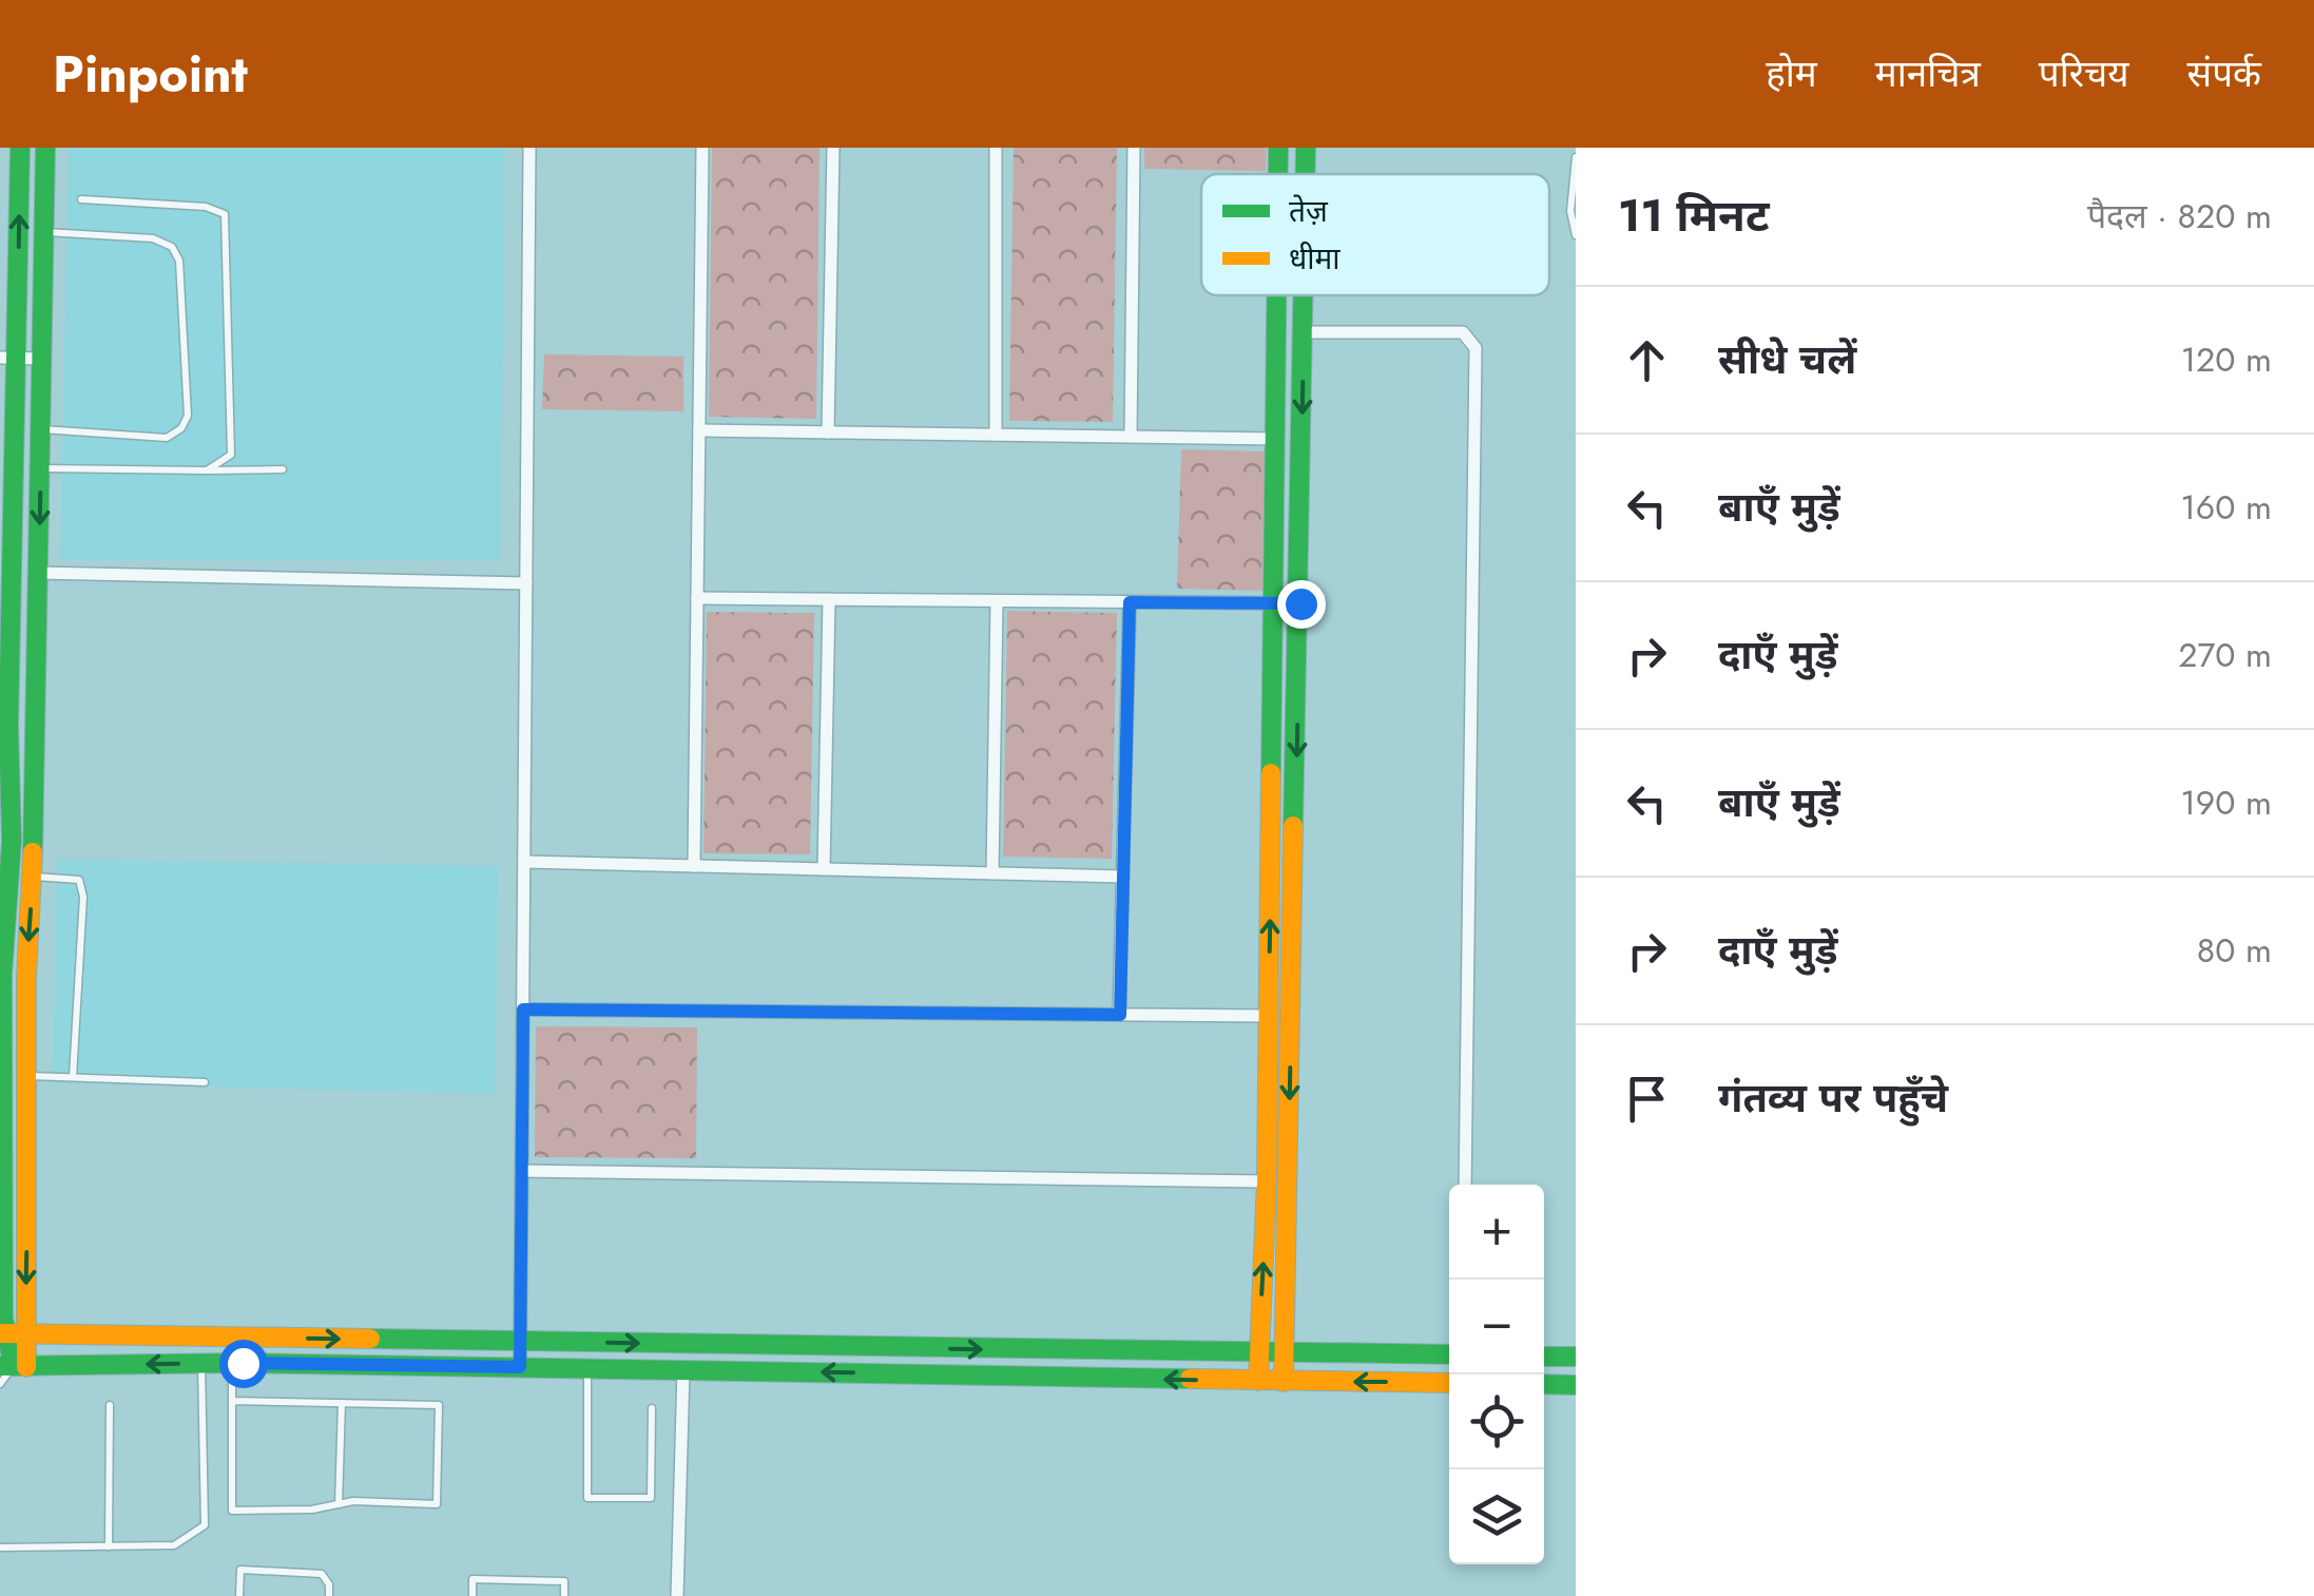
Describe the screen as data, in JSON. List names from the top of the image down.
{
  "legend": ["तेज़", "धीमा"],
  "page": {
    "header": "Pinpoint",
    "nav": [
      "होम",
      "मानचित्र",
      "परिचय",
      "संपर्क"
    ],
    "heading": ["11 मिनट", "पैदल · 820 m"],
    "list": [
      ["सीधे चलें", "120 m"],
      ["बाएँ मुड़ें", "160 m"],
      ["दाएँ मुड़ें", "270 m"],
      ["बाएँ मुड़ें", "190 m"],
      ["दाएँ मुड़ें", "80 m"],
      "गंतव्य पर पहुँचे"
    ],
    "map_buttons": ["+", "−"]
  }
}
